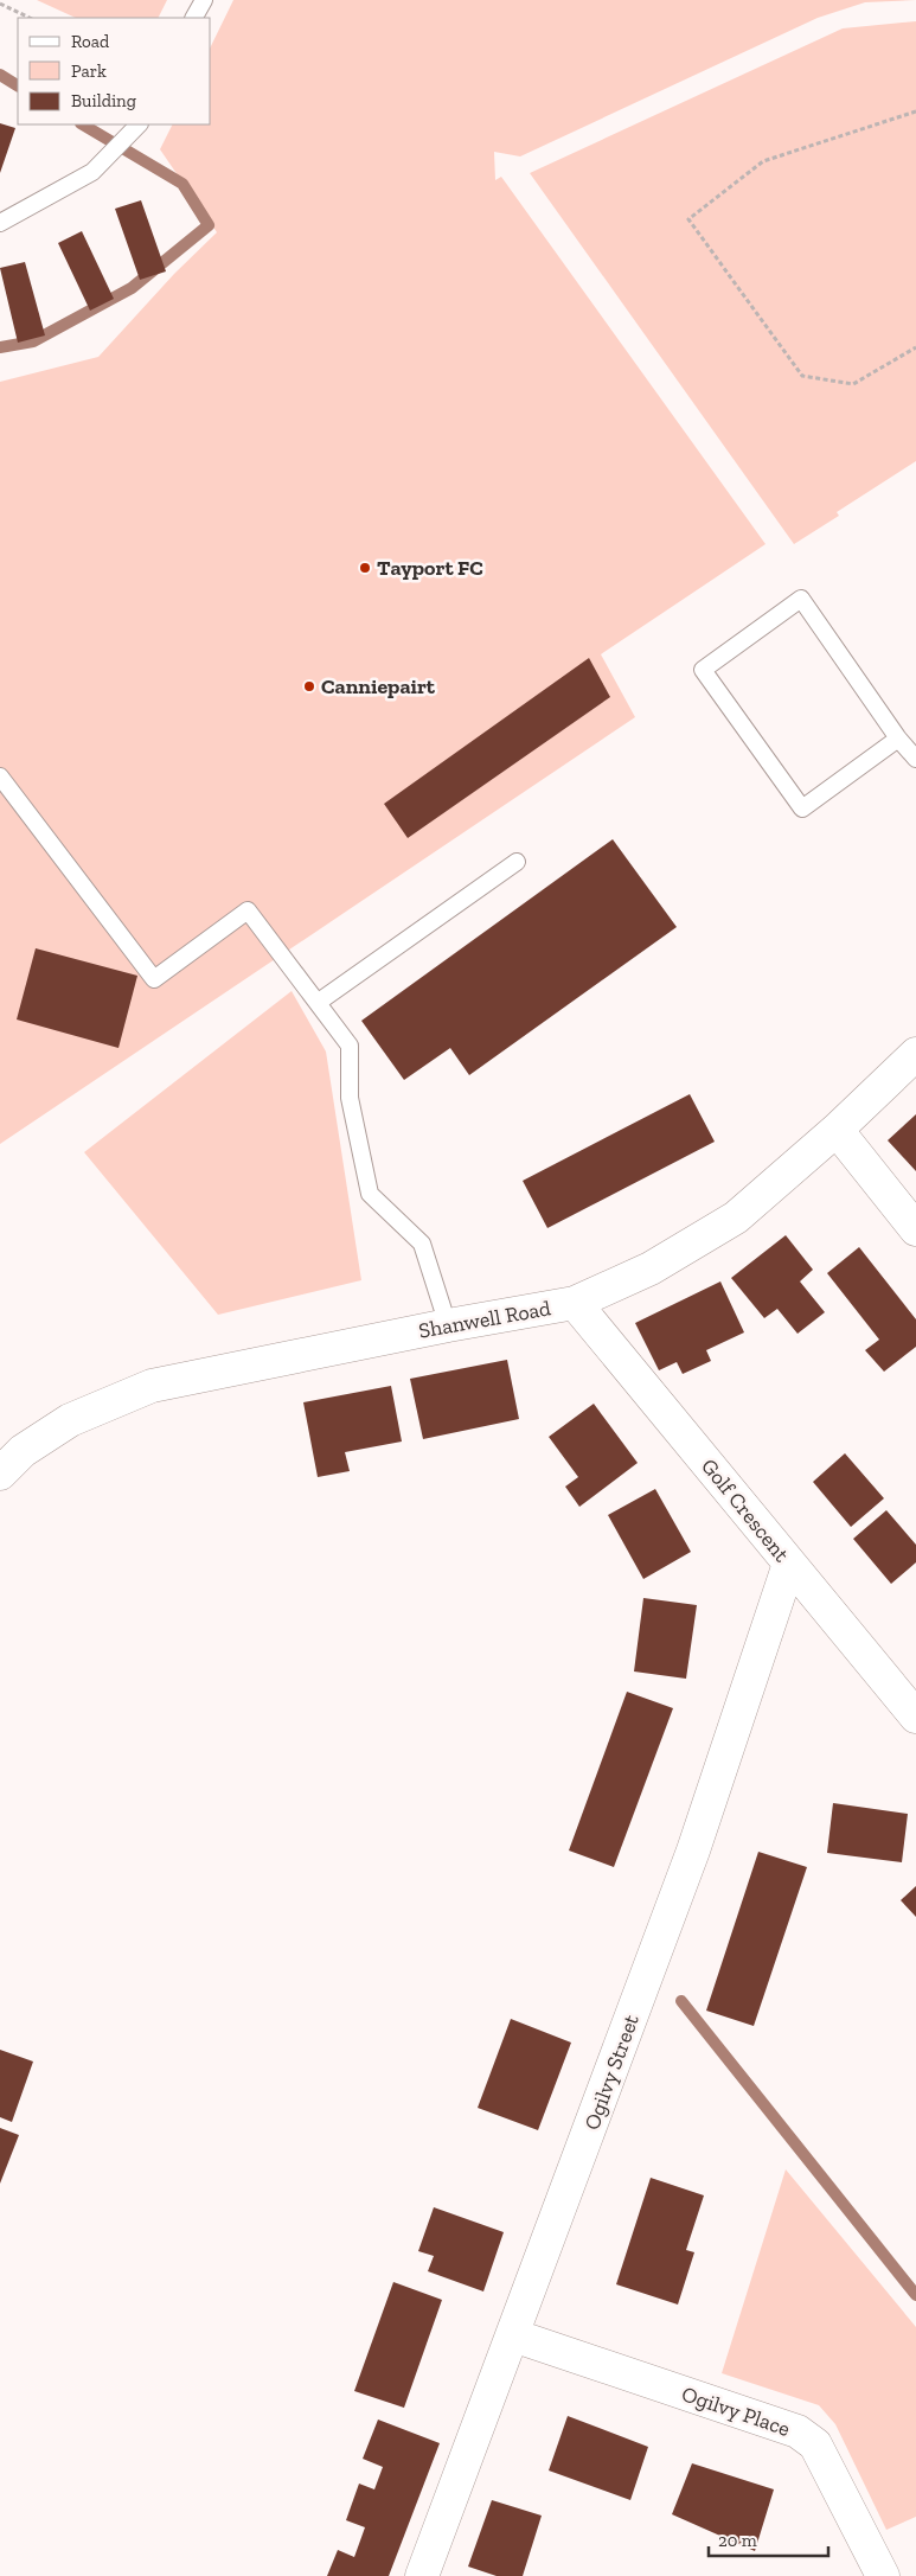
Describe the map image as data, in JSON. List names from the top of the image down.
{
  "streets": {
    "street": [
      "Shanwell Road",
      "Golf Crescent",
      "Ogilvy Street",
      "Ogilvy Place"
    ]
  },
  "crossings": [
    ["Shanwell Road", "Golf Crescent"],
    ["Golf Crescent", "Ogilvy Street"],
    ["Ogilvy Street", "Ogilvy Place"]
  ],
  "places": ["Tayport FC", "Canniepairt"],
  "legend": ["Road", "Park", "Building"],
  "scale_bar": "20 m"
}
